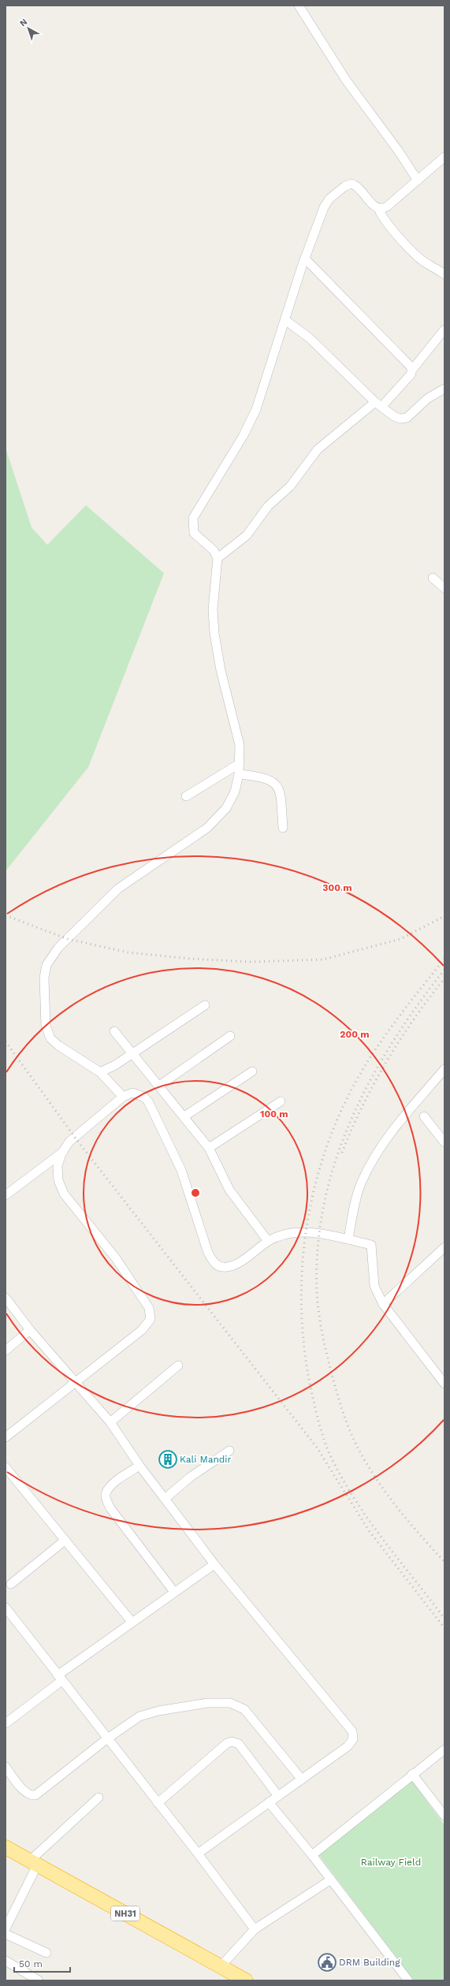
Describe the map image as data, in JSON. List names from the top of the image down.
{
  "streets": {
    "highway": ["NH31"]
  },
  "parks": ["Railway Field"],
  "places": {
    "building": ["Kali Mandir"],
    "public building": ["DRM Building"]
  },
  "scale_bar": "50 m",
  "north": "top left",
  "rings": ["300 m", "200 m", "100 m"]
}
